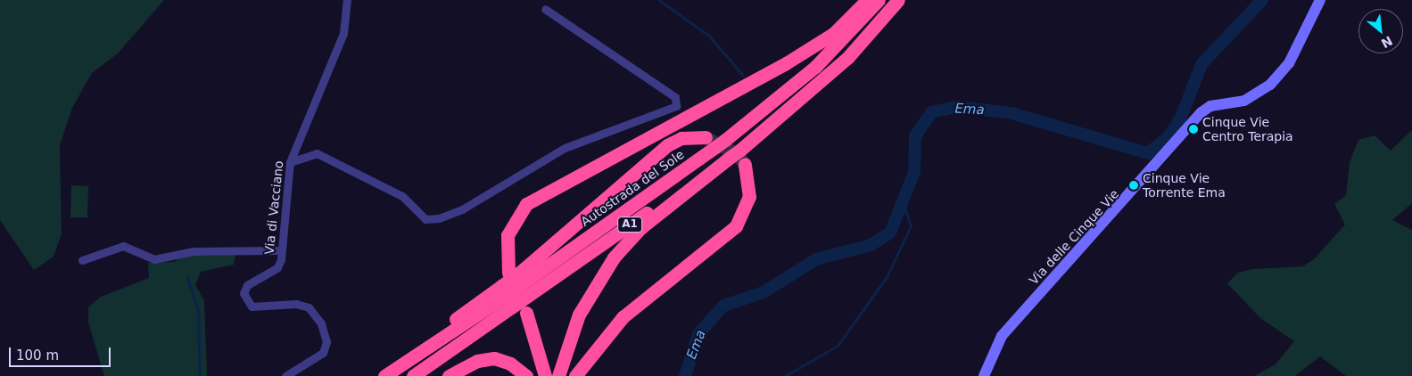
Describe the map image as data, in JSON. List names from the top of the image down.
{
  "streets": {
    "highway": ["Autostrada del Sole", "A1"],
    "street": ["Via di Vacciano", "Via delle Cinque Vie"]
  },
  "water": ["Ema"],
  "places": ["Cinque Vie Centro Terapia", "Cinque Vie Torrente Ema"],
  "scale_bar": "100 m",
  "north": "bottom right"
}
